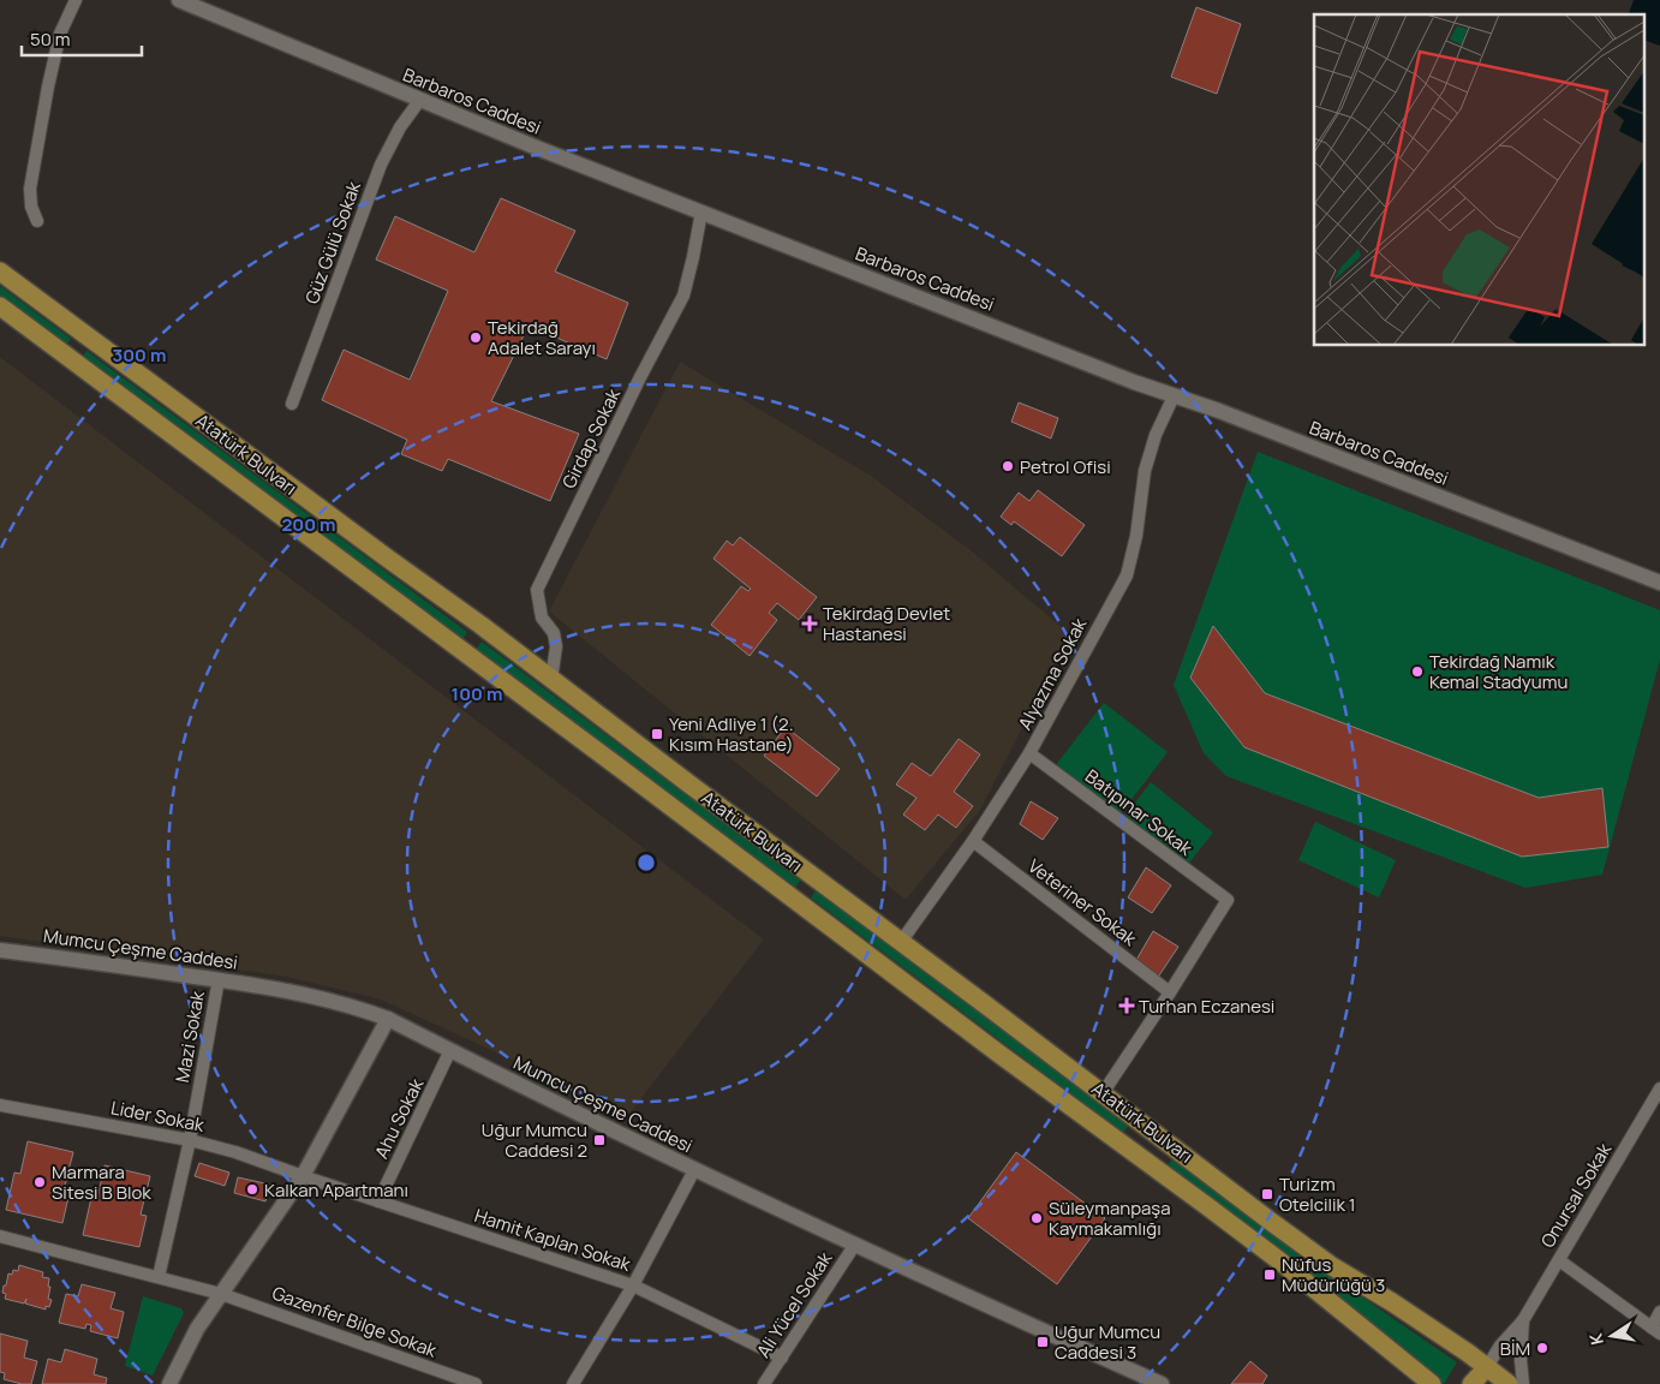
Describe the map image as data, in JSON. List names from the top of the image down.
{
  "streets": {
    "main road": ["Atatürk Bulvarı"],
    "street": [
      "Barbaros Caddesi",
      "Güz Gülü Sokak",
      "Girdap Sokak",
      "Alyazma Sokak",
      "Batıpınar Sokak",
      "Veteriner Sokak",
      "Mumcu Çeşme Caddesi",
      "Mazi Sokak",
      "Lider Sokak",
      "Ahu Sokak",
      "Onursal Sokak",
      "Hamit Kaplan Sokak",
      "Ali Yücel Sokak",
      "Gazenfer Bilge Sokak"
    ]
  },
  "crossings": [
    ["Barbaros Caddesi", "Güz Gülü Sokak"],
    ["Barbaros Caddesi", "Girdap Sokak"],
    ["Barbaros Caddesi", "Alyazma Sokak"],
    ["Girdap Sokak", "Atatürk Bulvarı"],
    ["Atatürk Bulvarı", "Alyazma Sokak"],
    ["Alyazma Sokak", "Batıpınar Sokak"],
    ["Alyazma Sokak", "Veteriner Sokak"],
    ["Batıpınar Sokak", "Veteriner Sokak"],
    ["Mumcu Çeşme Caddesi", "Mazi Sokak"],
    ["Mumcu Çeşme Caddesi", "Ahu Sokak"],
    ["Mumcu Çeşme Caddesi", "Ali Yücel Sokak"],
    ["Mazi Sokak", "Lider Sokak"],
    ["Mazi Sokak", "Gazenfer Bilge Sokak"],
    ["Lider Sokak", "Hamit Kaplan Sokak"],
    ["Ahu Sokak", "Hamit Kaplan Sokak"],
    ["Hamit Kaplan Sokak", "Ali Yücel Sokak"]
  ],
  "places": {
    "other": [
      "Tekirdağ Adalet Sarayı",
      "Petrol Ofisi",
      "Tekirdağ Namık Kemal Stadyumu",
      "Marmara Sitesi B Blok",
      "Kalkan Apartmanı",
      "Süleymanpaşa Kaymakamlığı",
      "BİM"
    ],
    "health": ["Tekirdağ Devlet Hastanesi", "Turhan Eczanesi"],
    "transit": [
      "Yeni Adliye 1 (2. Kısım Hastane)",
      "Uğur Mumcu Caddesi 2",
      "Turizm Otelcilik 1",
      "Nüfus Müdürlüğü 3",
      "Uğur Mumcu Caddesi 3"
    ]
  },
  "scale_bar": "50 m",
  "north": "left",
  "rings": ["300 m", "200 m", "100 m"]
}
